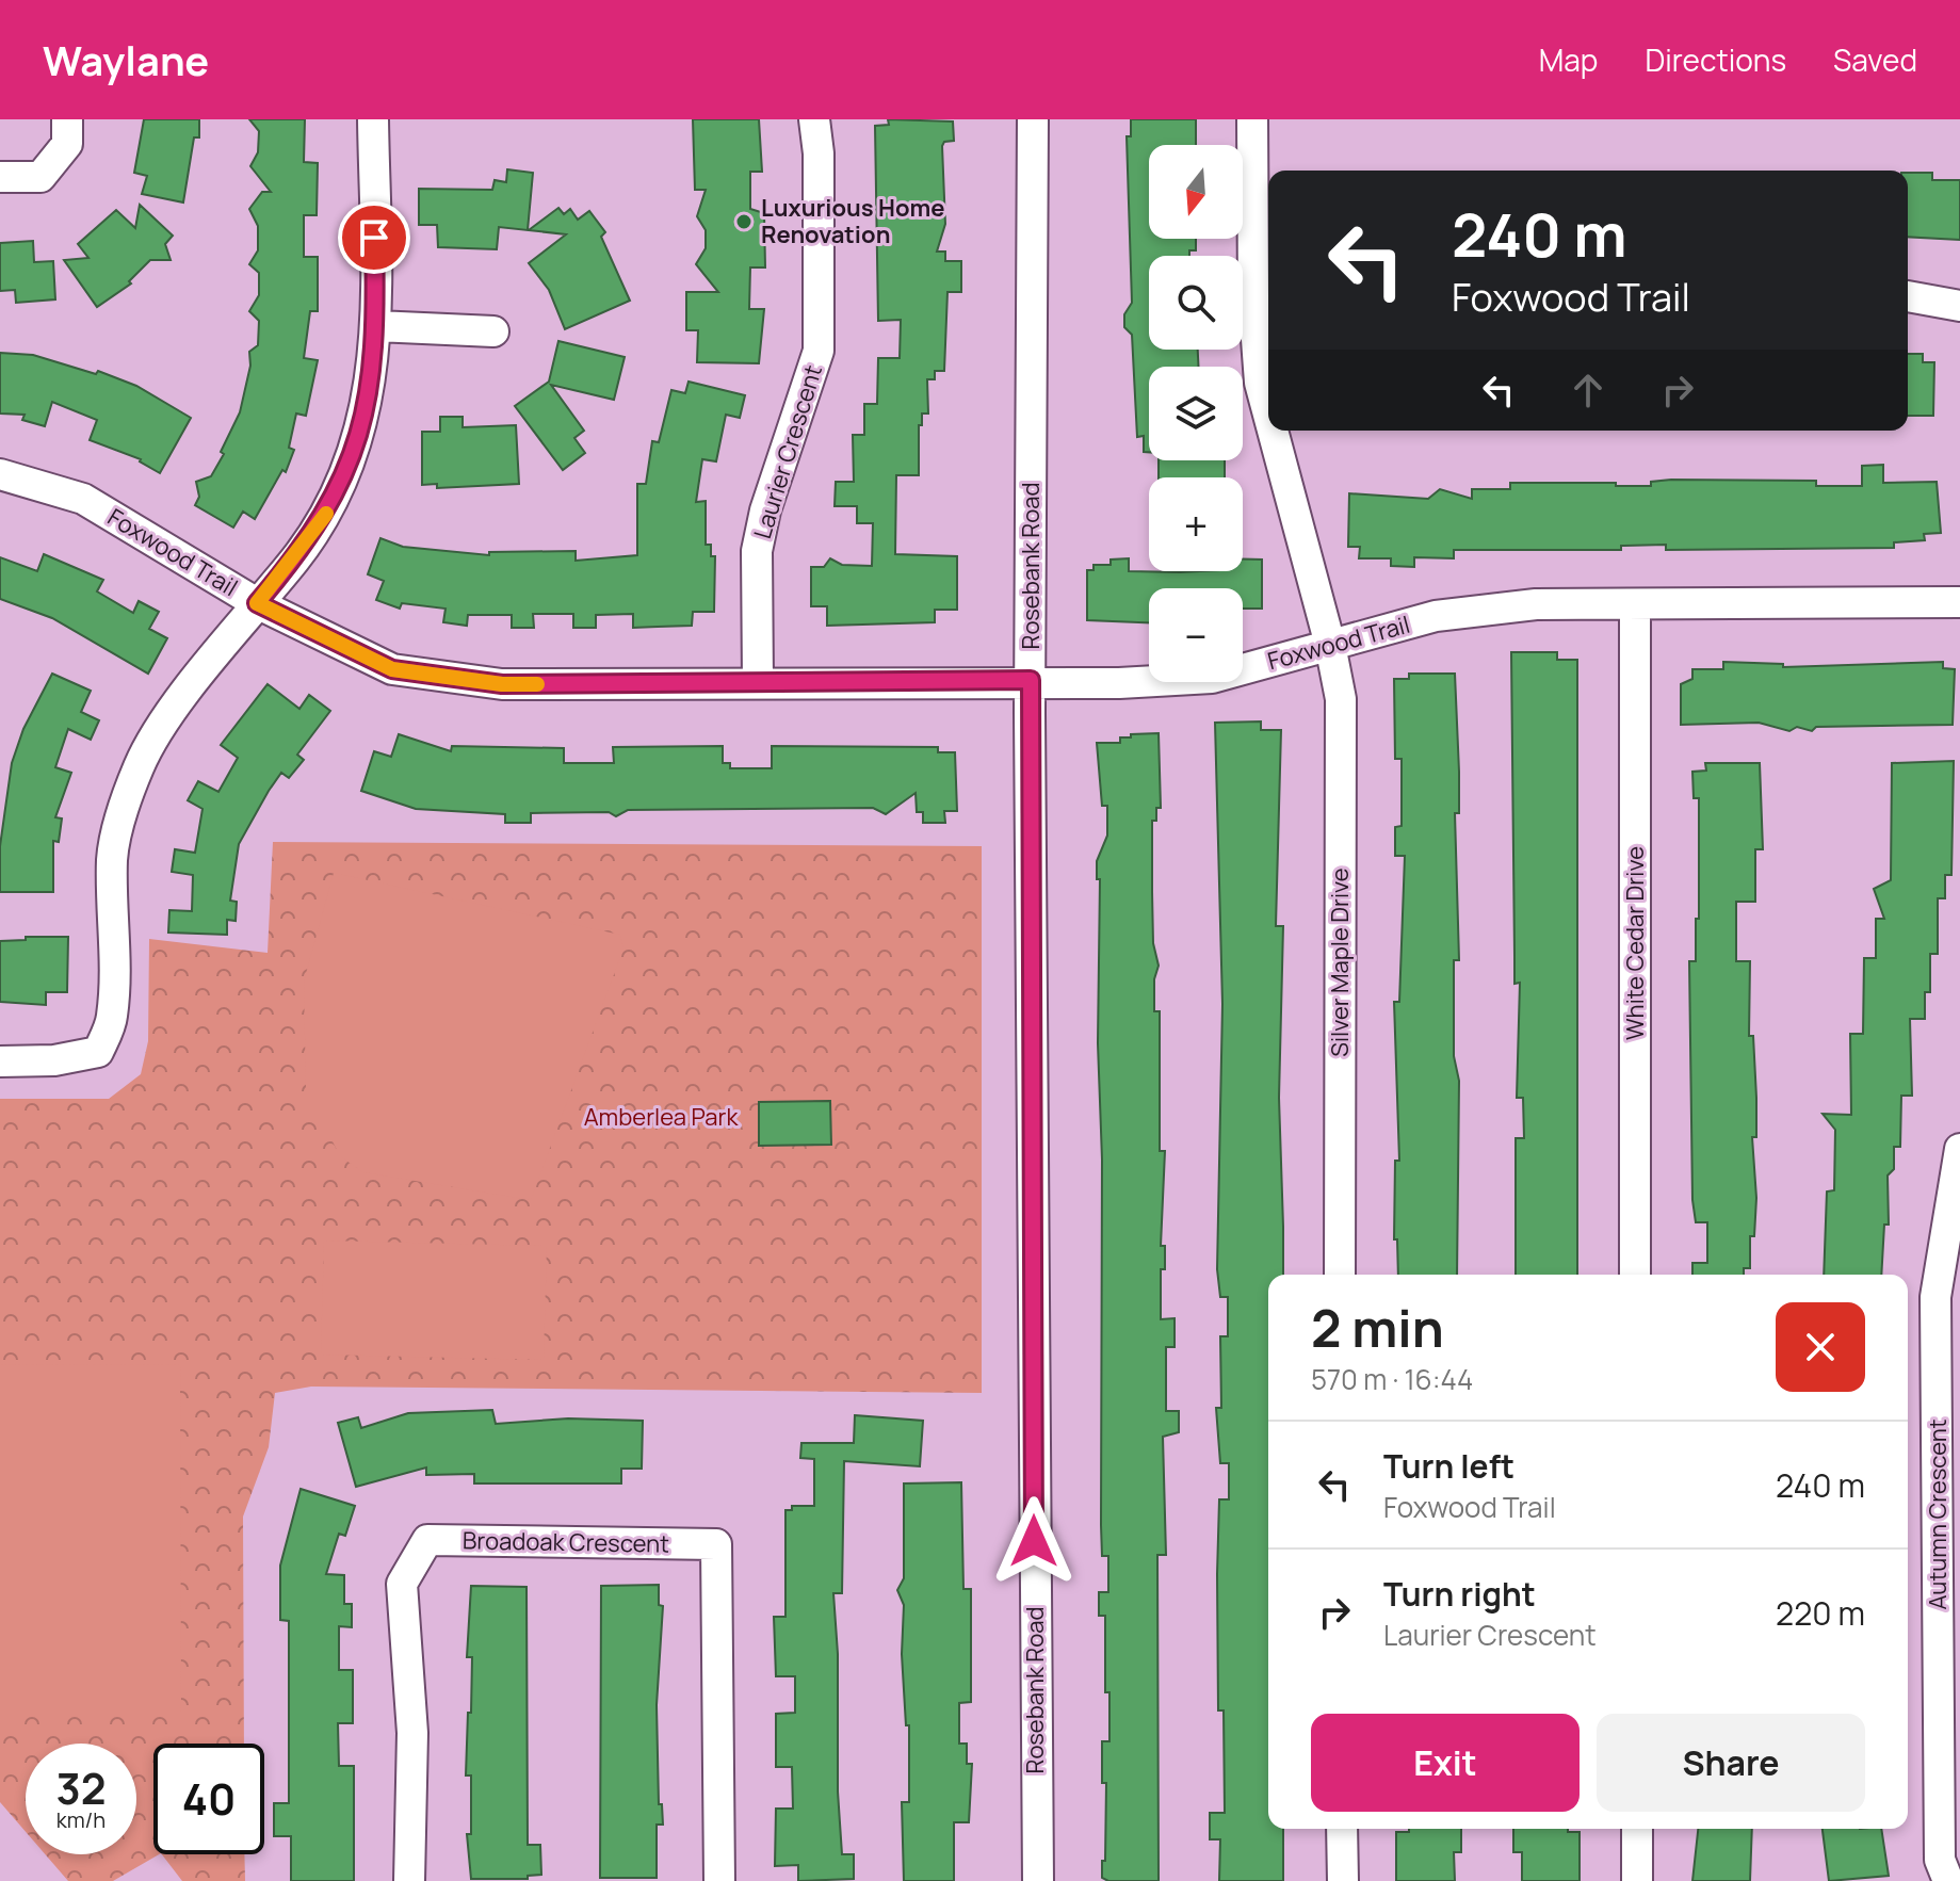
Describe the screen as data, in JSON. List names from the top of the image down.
{
  "streets": {
    "street": [
      "Laurier Crescent",
      "Foxwood Trail",
      "Rosebank Road",
      "White Cedar Drive",
      "Silver Maple Drive",
      "Autumn Crescent",
      "Broadoak Crescent"
    ]
  },
  "crossings": [
    ["Laurier Crescent", "Foxwood Trail"],
    ["Foxwood Trail", "Rosebank Road"],
    ["Foxwood Trail", "White Cedar Drive"],
    ["Foxwood Trail", "Silver Maple Drive"]
  ],
  "parks": ["Amberlea Park"],
  "places": ["Luxurious Home Renovation"],
  "north": "bottom",
  "page": {
    "header": "Waylane",
    "nav": ["Map", "Directions", "Saved"],
    "map_buttons": ["+", "−"],
    "turn": ["240 m", "Foxwood Trail"],
    "heading": ["2 min", "570 m · 16:44"],
    "list": [
      {
        "name": "Turn left",
        "note": "Foxwood Trail",
        "value": "240 m"
      },
      {
        "name": "Turn right",
        "note": "Laurier Crescent",
        "value": "220 m"
      }
    ],
    "buttons": ["Exit", "Share"],
    "speed": "32 km/h",
    "limit": "40"
  }
}
